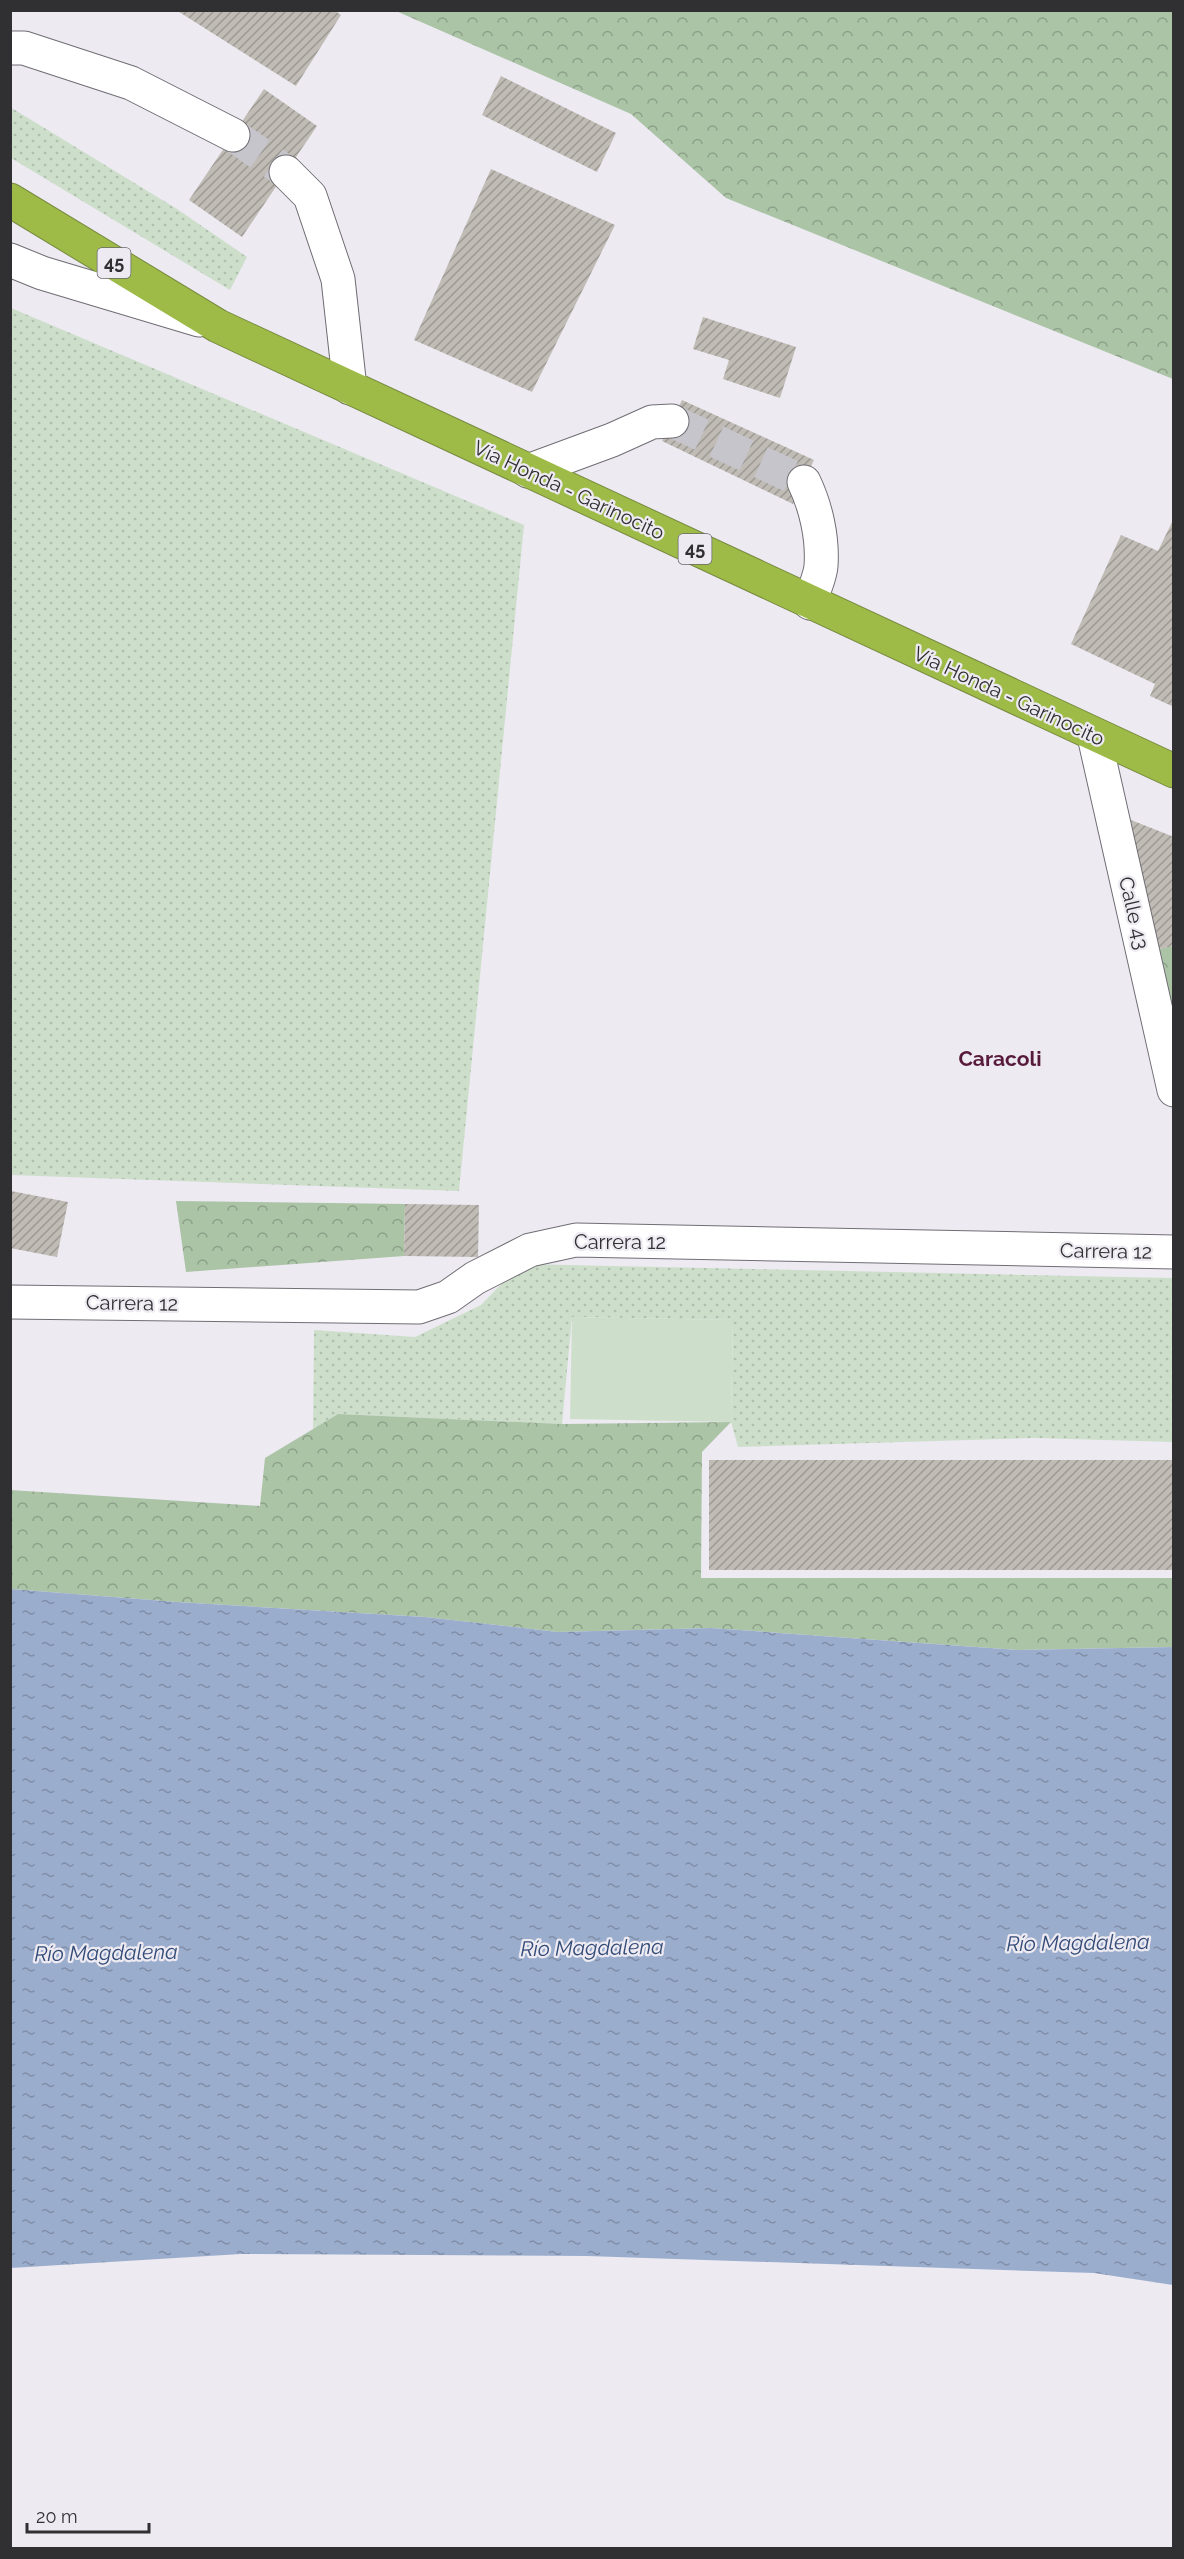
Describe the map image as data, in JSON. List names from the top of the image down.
{
  "streets": {
    "highway": ["45", "Vía Honda - Garinocito"],
    "street": ["Calle 43", "Carrera 12"]
  },
  "crossings": [
    ["Vía Honda - Garinocito", "Calle 43"]
  ],
  "districts": ["Caracoli"],
  "water": ["Río Magdalena"],
  "scale_bar": "20 m"
}
